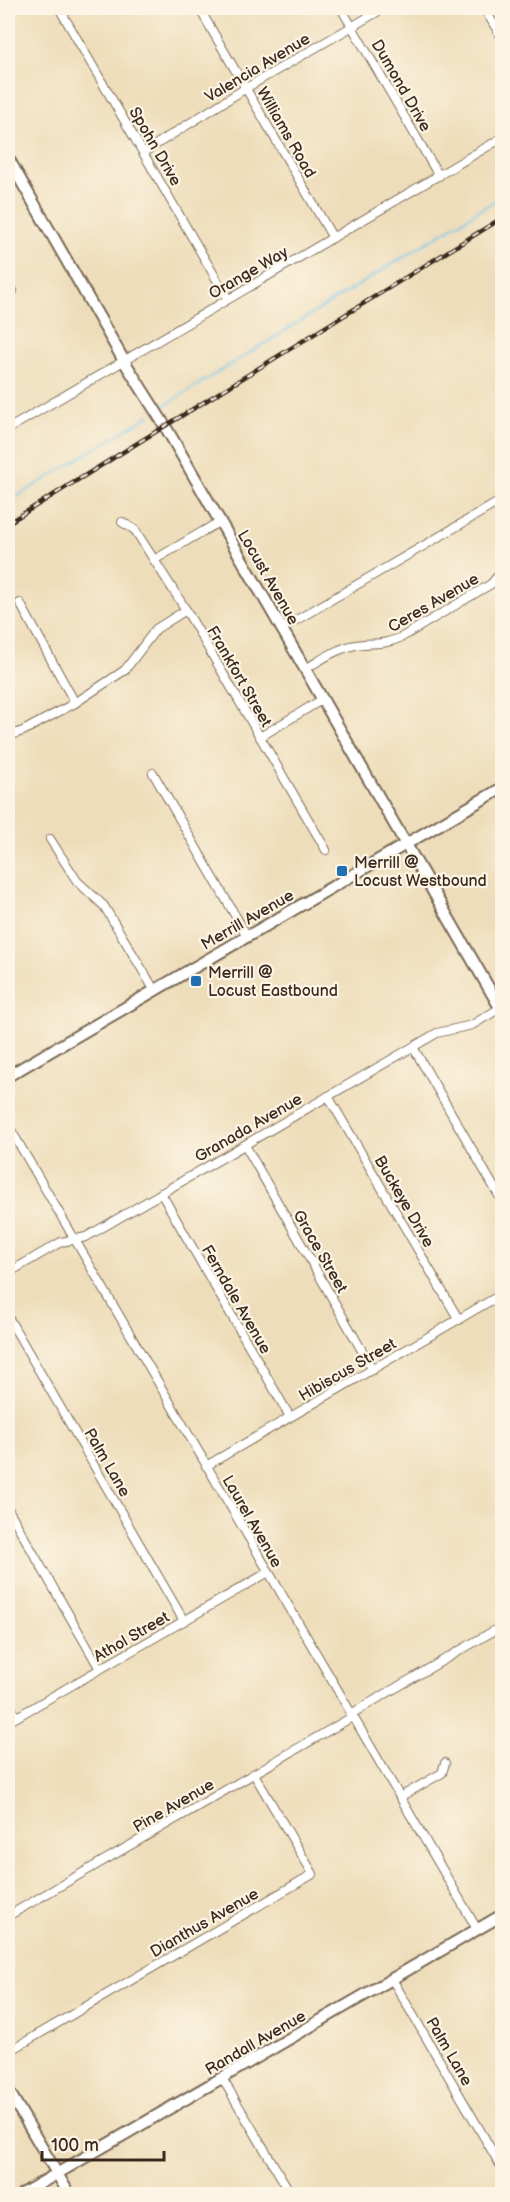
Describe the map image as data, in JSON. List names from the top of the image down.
{
  "streets": {
    "street": [
      "Valencia Avenue",
      "Dumond Drive",
      "Williams Road",
      "Spohn Drive",
      "Orange Way",
      "Locust Avenue",
      "Ceres Avenue",
      "Frankfort Street",
      "Merrill Avenue",
      "Granada Avenue",
      "Buckeye Drive",
      "Grace Street",
      "Ferndale Avenue",
      "Hibiscus Street",
      "Palm Lane",
      "Laurel Avenue",
      "Athol Street",
      "Pine Avenue",
      "Dianthus Avenue",
      "Randall Avenue"
    ]
  },
  "crossings": [
    ["Valencia Avenue", "Dumond Drive"],
    ["Valencia Avenue", "Williams Road"],
    ["Valencia Avenue", "Spohn Drive"],
    ["Dumond Drive", "Orange Way"],
    ["Williams Road", "Orange Way"],
    ["Spohn Drive", "Orange Way"],
    ["Orange Way", "Locust Avenue"],
    ["Locust Avenue", "Ceres Avenue"],
    ["Locust Avenue", "Merrill Avenue"],
    ["Locust Avenue", "Granada Avenue"],
    ["Granada Avenue", "Buckeye Drive"],
    ["Granada Avenue", "Grace Street"],
    ["Granada Avenue", "Ferndale Avenue"],
    ["Granada Avenue", "Laurel Avenue"],
    ["Buckeye Drive", "Hibiscus Street"],
    ["Grace Street", "Hibiscus Street"],
    ["Ferndale Avenue", "Hibiscus Street"],
    ["Hibiscus Street", "Laurel Avenue"],
    ["Palm Lane", "Athol Street"],
    ["Palm Lane", "Randall Avenue"],
    ["Laurel Avenue", "Athol Street"],
    ["Laurel Avenue", "Pine Avenue"],
    ["Laurel Avenue", "Randall Avenue"],
    ["Pine Avenue", "Dianthus Avenue"]
  ],
  "places": {
    "transit": ["Merrill @ Locust Westbound", "Merrill @ Locust Eastbound"]
  },
  "scale_bar": "100 m"
}
